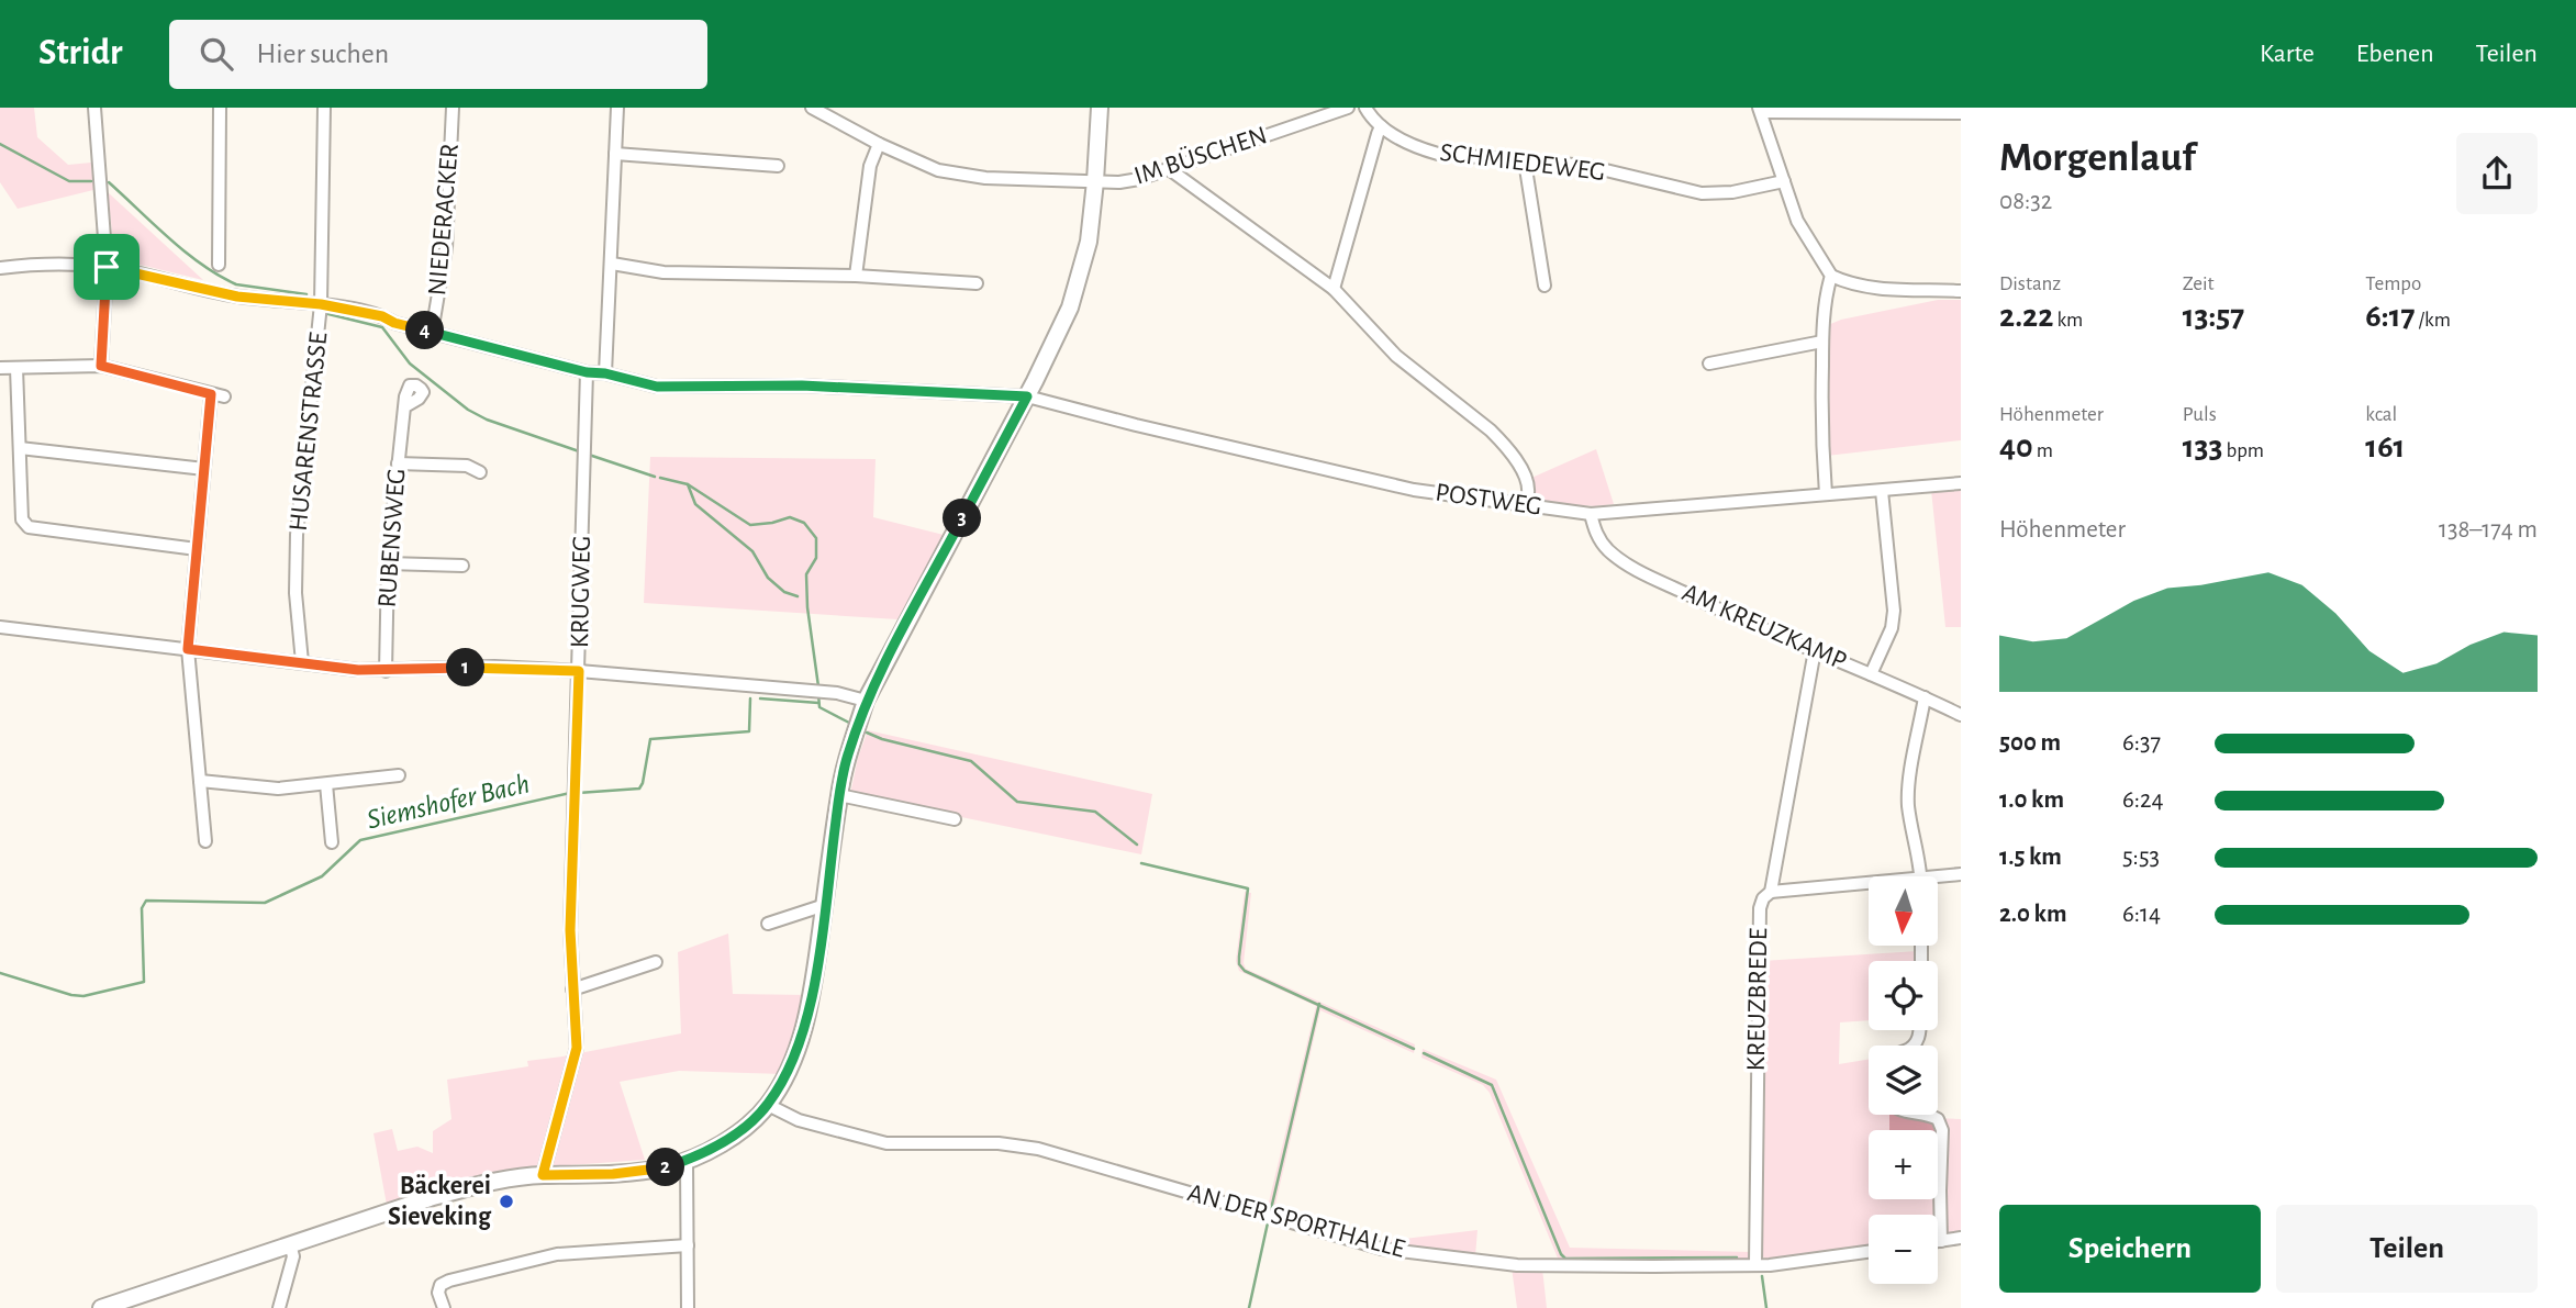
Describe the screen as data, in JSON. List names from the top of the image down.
{
  "streets": {
    "street": [
      "IM BÜSCHEN",
      "SCHMIEDEWEG",
      "NIEDERACKER",
      "HUSARENSTRASSE",
      "POSTWEG",
      "RUBENSWEG",
      "KRUGWEG",
      "AM KREUZKAMP",
      "KREUZBREDE",
      "AN DER SPORTHALLE"
    ]
  },
  "crossings": [
    ["NIEDERACKER", "POSTWEG"],
    ["HUSARENSTRASSE", "POSTWEG"],
    ["POSTWEG", "KRUGWEG"],
    ["POSTWEG", "AM KREUZKAMP"],
    ["AM KREUZKAMP", "KREUZBREDE"],
    ["KREUZBREDE", "AN DER SPORTHALLE"]
  ],
  "water": ["Siemshofer Bach"],
  "places": ["Bäckerei Sieveking"],
  "north": "bottom",
  "page": {
    "header": "Stridr",
    "search": "Hier suchen",
    "nav": ["Karte", "Ebenen", "Teilen"],
    "heading": ["Morgenlauf", "08:32"],
    "stats": [
      ["Distanz", "2.22 km"],
      ["Zeit", "13:57"],
      ["Tempo", "6:17 /km"],
      ["Höhenmeter", "40 m"],
      ["Puls", "133 bpm"],
      ["kcal", "161"]
    ],
    "pins": [
      "4",
      "3",
      "1",
      "2"
    ],
    "chart": ["Höhenmeter", "138–174 m"],
    "list": [
      {
        "name": "500 m",
        "note": "6:37"
      },
      {
        "name": "1.0 km",
        "note": "6:24"
      },
      {
        "name": "1.5 km",
        "note": "5:53"
      },
      {
        "name": "2.0 km",
        "note": "6:14"
      }
    ],
    "map_buttons": ["+", "−"],
    "buttons": ["Speichern", "Teilen"]
  }
}
